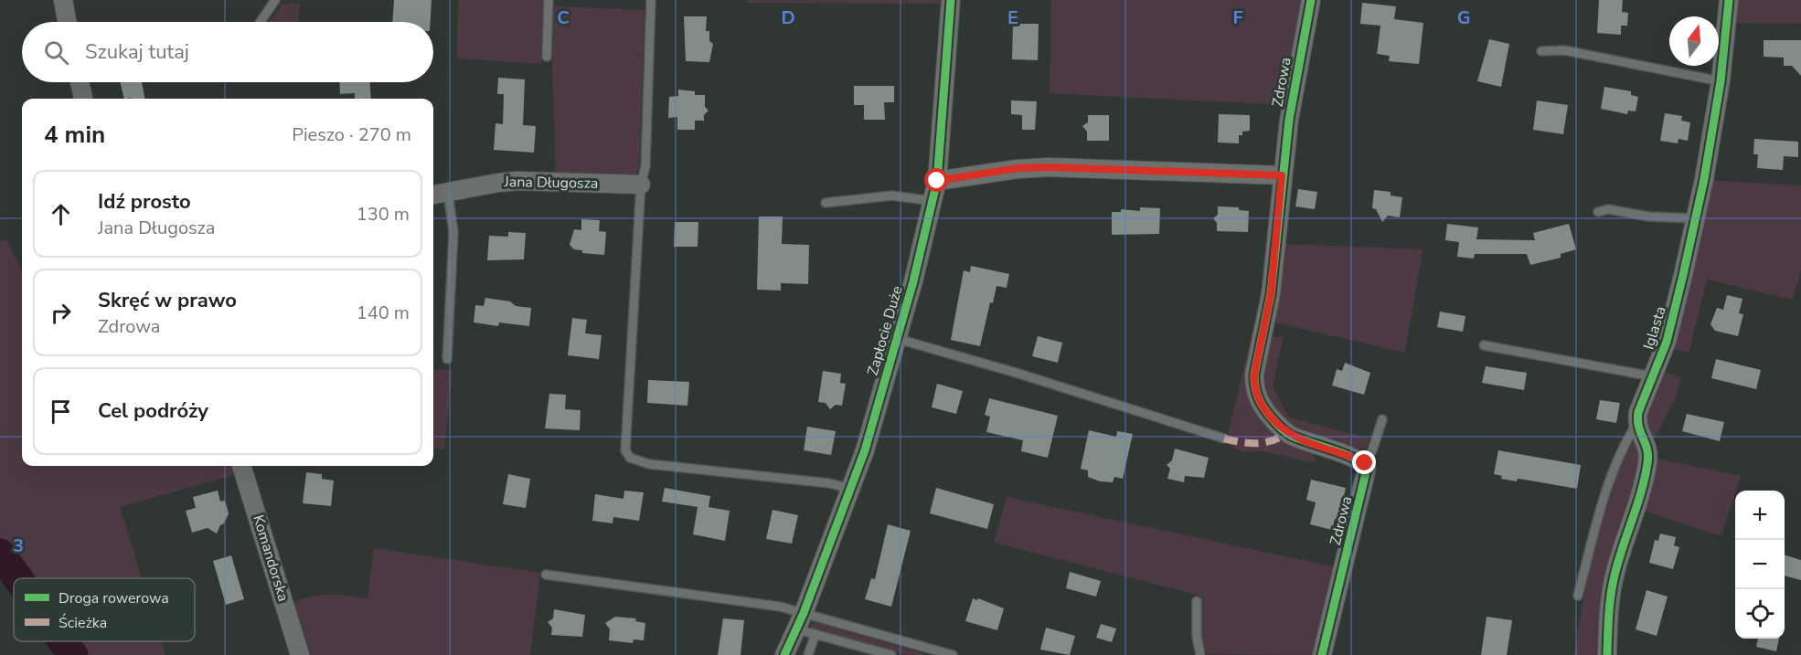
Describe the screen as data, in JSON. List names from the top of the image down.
{
  "streets": {
    "street": [
      "Zdrowa",
      "Jana Długosza",
      "Iglasta",
      "Zapłocie Duże",
      "Komandorska"
    ]
  },
  "legend": ["Droga rowerowa", "Ścieżka"],
  "north": "top",
  "page": {
    "search": "Szukaj tutaj",
    "heading": ["4 min", "Pieszo · 270 m"],
    "list": [
      ["Idź prosto", "Jana Długosza", "130 m"],
      ["Skręć w prawo", "Zdrowa", "140 m"],
      "Cel podróży"
    ],
    "map_buttons": ["+", "−"]
  },
  "grid": {
    "columns": [
      "C",
      "D",
      "E",
      "F",
      "G"
    ],
    "rows": ["3"]
  }
}
